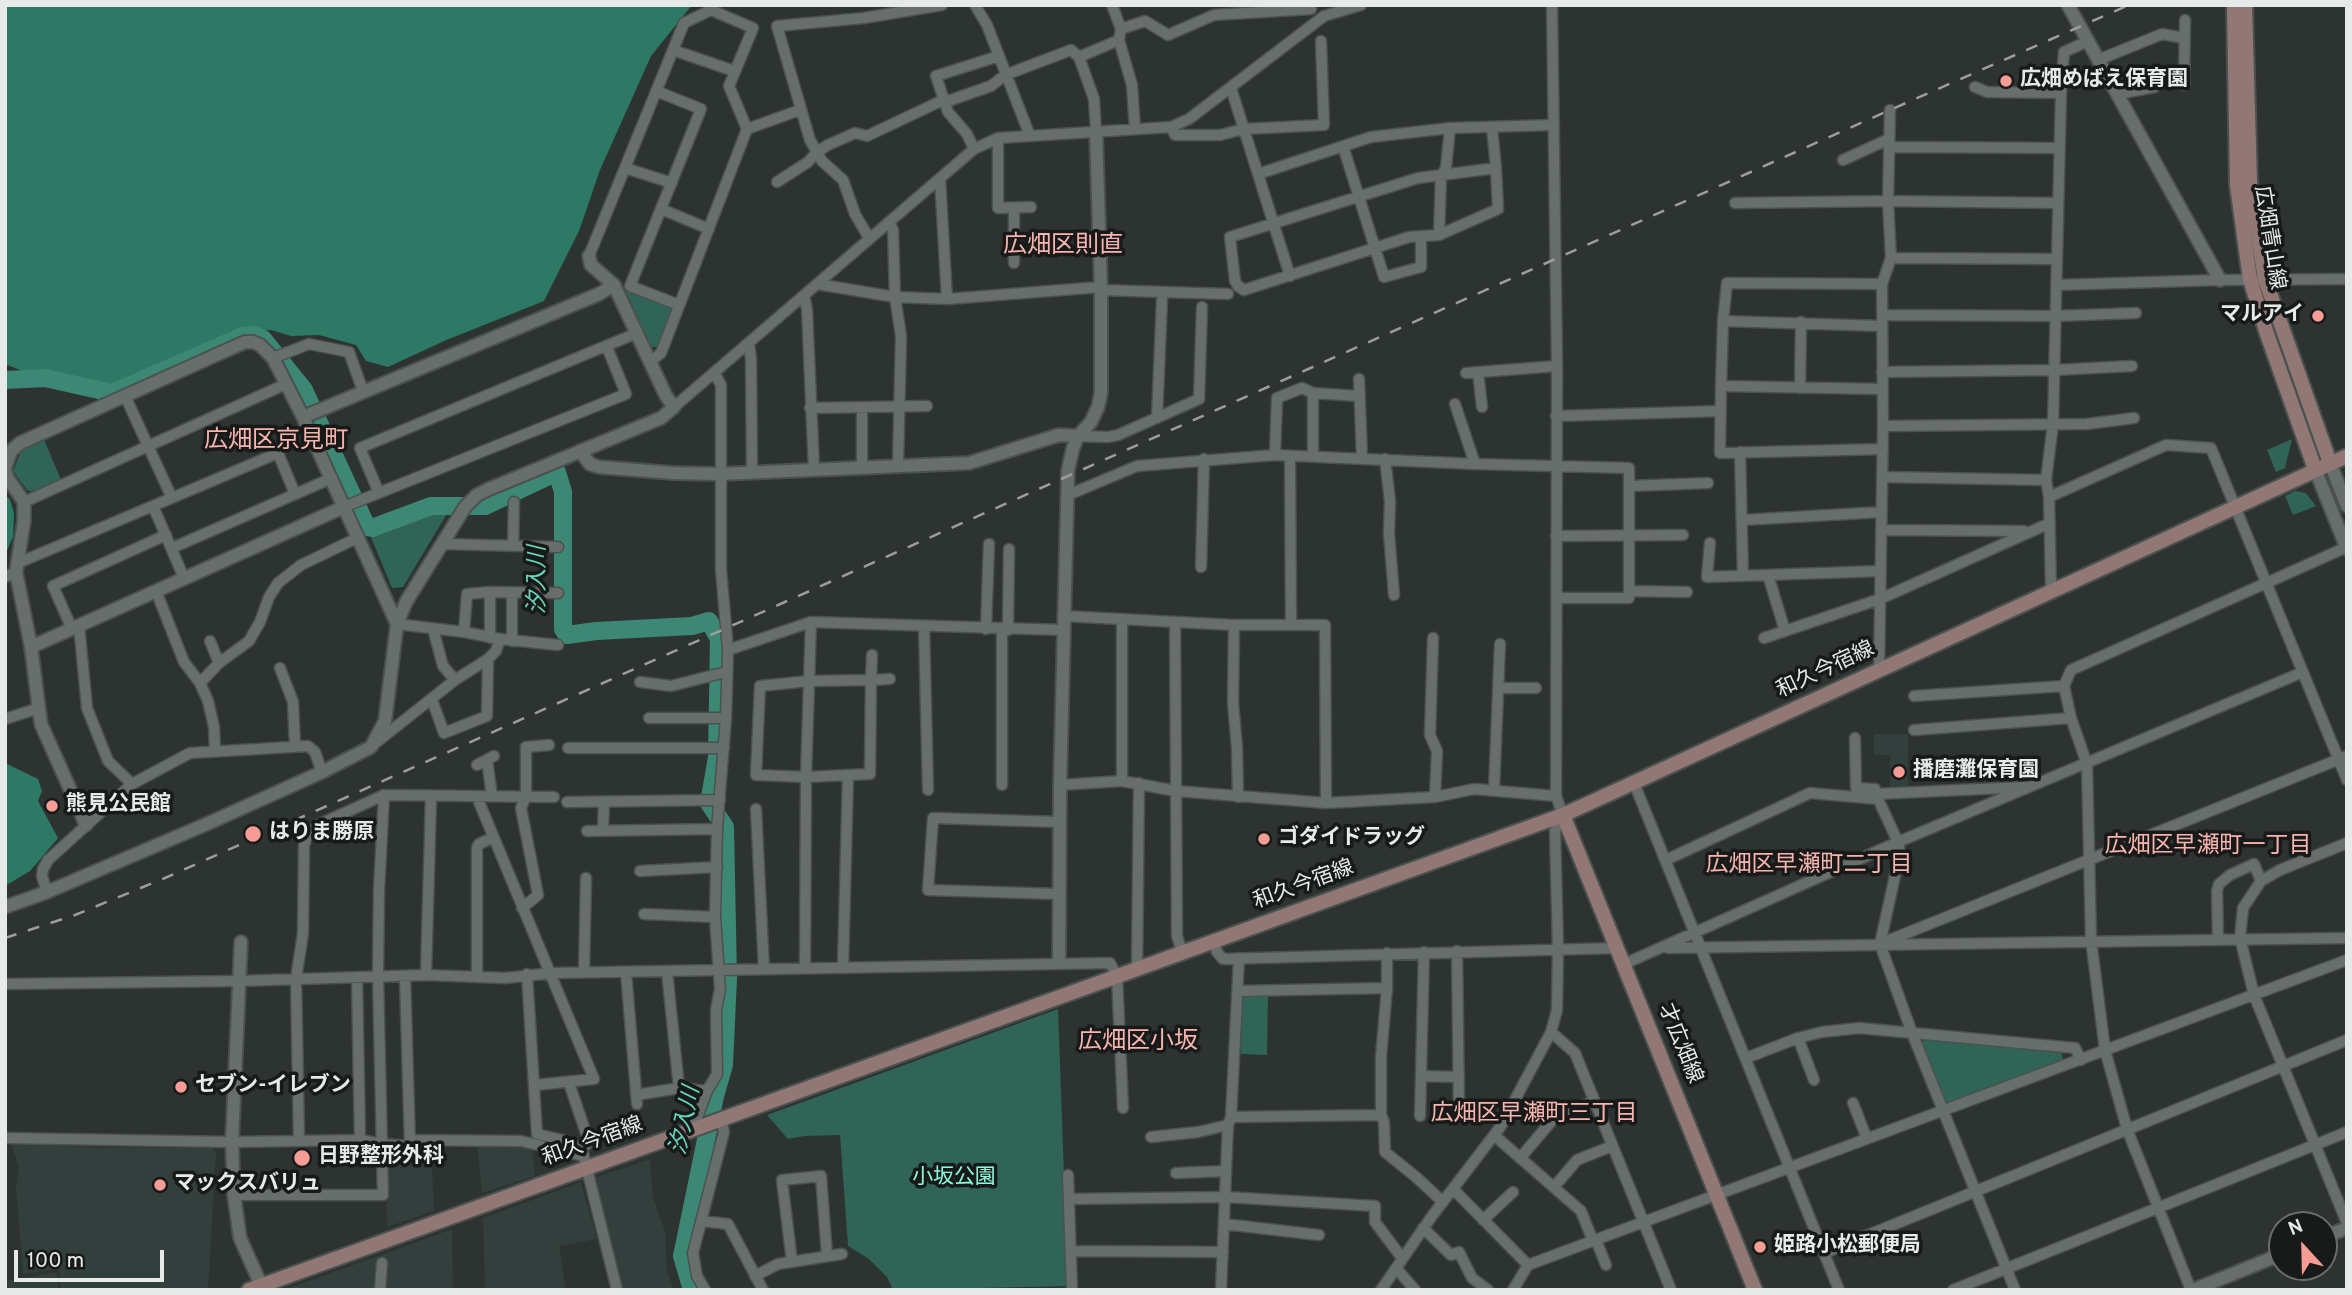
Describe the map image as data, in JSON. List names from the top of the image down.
{
  "streets": {
    "main road": ["広畑青山線", "和久今宿線", "才広畑線"]
  },
  "crossings": [
    ["広畑青山線", "和久今宿線"],
    ["和久今宿線", "才広畑線"]
  ],
  "districts": [
    "広畑区則直",
    "広畑区京見町",
    "広畑区早瀬町一丁目",
    "広畑区早瀬町二丁目",
    "広畑区小坂",
    "広畑区早瀬町三丁目"
  ],
  "water": ["汐入川"],
  "parks": ["小坂公園"],
  "places": [
    "広畑めばえ保育園",
    "マルアイ",
    "播磨灘保育園",
    "熊見公民館",
    "はりま勝原",
    "ゴダイドラッグ",
    "セブン-イレブン",
    "日野整形外科",
    "マックスバリュ",
    "姫路小松郵便局"
  ],
  "scale_bar": "100 m",
  "north": "top"
}
